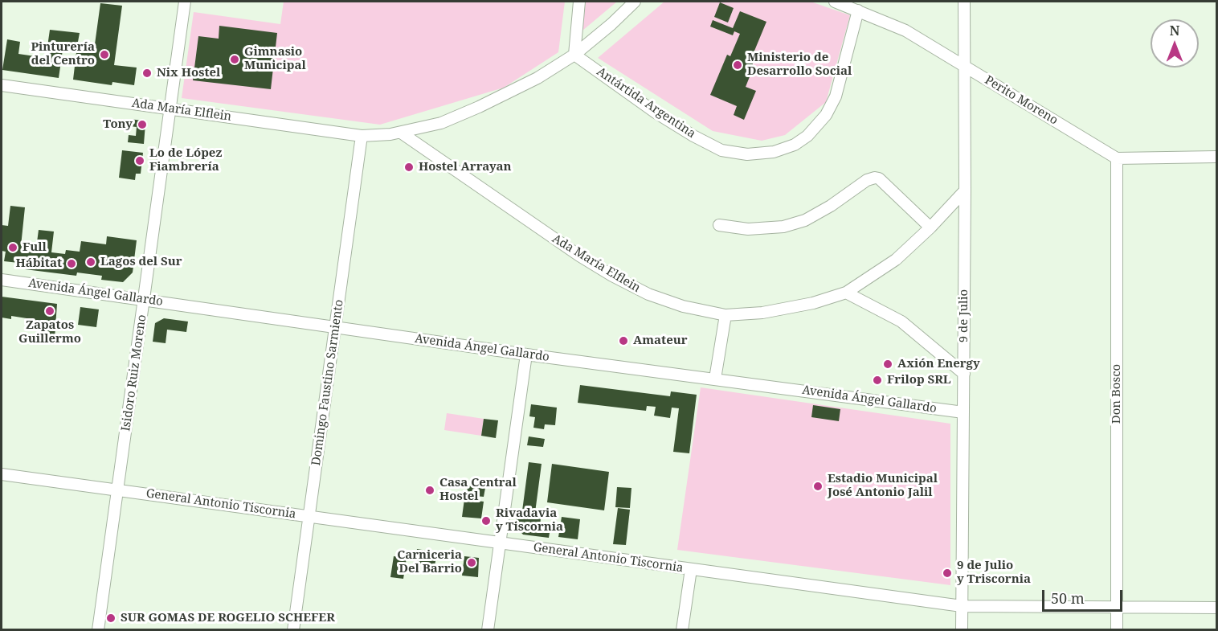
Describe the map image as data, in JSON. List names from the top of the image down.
{
  "streets": {
    "street": [
      "Perito Moreno",
      "Antártida Argentina",
      "Ada María Elflein",
      "Avenida Ángel Gallardo",
      "9 de Julio",
      "Isidoro Ruiz Moreno",
      "Domingo Faustino Sarmiento",
      "Don Bosco",
      "General Antonio Tiscornia"
    ]
  },
  "crossings": [
    ["Perito Moreno", "Antártida Argentina"],
    ["Perito Moreno", "9 de Julio"],
    ["Perito Moreno", "Don Bosco"],
    ["Antártida Argentina", "Ada María Elflein"],
    ["Ada María Elflein", "9 de Julio"],
    ["Ada María Elflein", "Isidoro Ruiz Moreno"],
    ["Ada María Elflein", "Domingo Faustino Sarmiento"],
    ["Avenida Ángel Gallardo", "9 de Julio"],
    ["Avenida Ángel Gallardo", "Isidoro Ruiz Moreno"],
    ["Avenida Ángel Gallardo", "Domingo Faustino Sarmiento"],
    ["9 de Julio", "General Antonio Tiscornia"],
    ["Isidoro Ruiz Moreno", "General Antonio Tiscornia"],
    ["Domingo Faustino Sarmiento", "General Antonio Tiscornia"],
    ["Don Bosco", "General Antonio Tiscornia"]
  ],
  "places": [
    "Pinturería del Centro",
    "Gimnasio Municipal",
    "Ministerio de Desarrollo Social",
    "Nix Hostel",
    "Tony",
    "Lo de López Fiambrería",
    "Hostel Arrayan",
    "Full",
    "Lagos del Sur",
    "Hábitat",
    "Zapatos Guillermo",
    "Amateur",
    "Axión Energy",
    "Frilop SRL",
    "Estadio Municipal José Antonio Jalil",
    "Casa Central Hostel",
    "Rivadavia y Tiscornia",
    "Carniceria Del Barrio",
    "9 de Julio y Triscornia",
    "SUR GOMAS DE ROGELIO SCHEFER"
  ],
  "scale_bar": "50 m",
  "north": "top"
}
